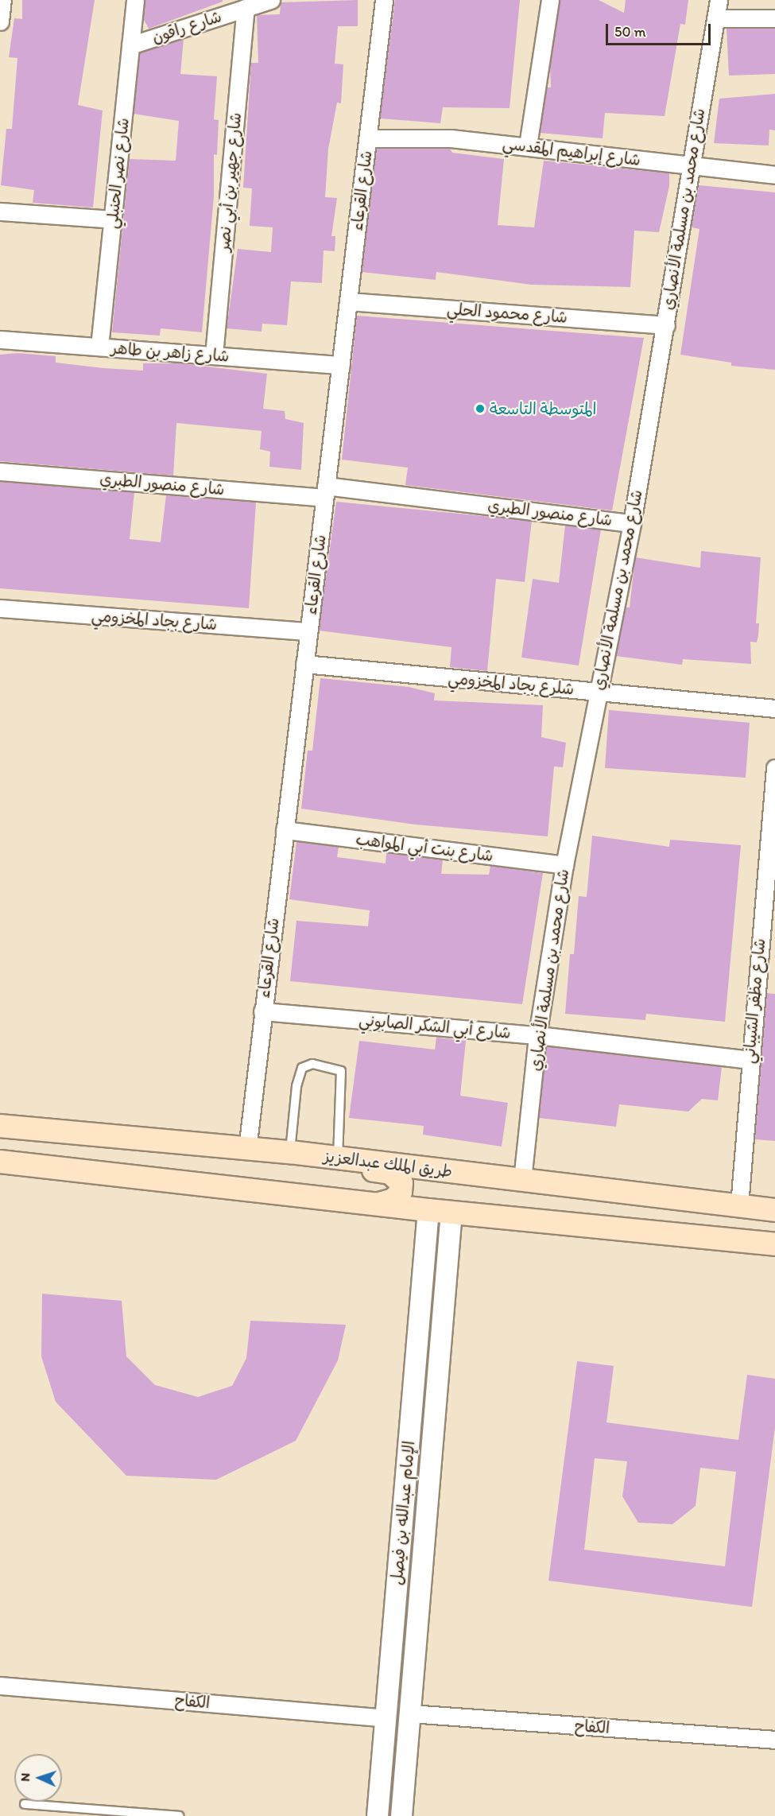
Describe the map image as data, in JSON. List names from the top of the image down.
{
  "streets": {
    "main road": ["طريق الملك عبدالعزيز"],
    "street": [
      "شارع راقون",
      "شارع إبراهيم المقدسي",
      "شارع نصر الحنبلي",
      "شارع جهير بن أبي نصر",
      "شارع القرعاء",
      "شارع محمد بن مسلمة الأنصاري",
      "شارع محمود الحلي",
      "شارع زاهر بن طاهر",
      "شارع منصور الطبري",
      "شارع بجاد المخزومي",
      "شلرع بجاد المخزومي",
      "شارع بنت أبي المواهب",
      "شارع مظفر الشيباني",
      "شارع أبي الشكر الصابوني",
      "الإمام عبدالله بن فيصل",
      "الكفاح"
    ]
  },
  "crossings": [
    ["شارع راقون", "شارع نصر الحنبلي"],
    ["شارع راقون", "شارع جهير بن أبي نصر"],
    ["شارع إبراهيم المقدسي", "شارع القرعاء"],
    ["شارع إبراهيم المقدسي", "شارع محمد بن مسلمة الأنصاري"],
    ["شارع نصر الحنبلي", "شارع زاهر بن طاهر"],
    ["شارع جهير بن أبي نصر", "شارع زاهر بن طاهر"],
    ["شارع القرعاء", "شارع محمود الحلي"],
    ["شارع القرعاء", "شارع زاهر بن طاهر"],
    ["شارع القرعاء", "شارع منصور الطبري"],
    ["شارع القرعاء", "شارع بجاد المخزومي"],
    ["شارع القرعاء", "شلرع بجاد المخزومي"],
    ["شارع القرعاء", "شارع بنت أبي المواهب"],
    ["شارع القرعاء", "شارع أبي الشكر الصابوني"],
    ["شارع القرعاء", "طريق الملك عبدالعزيز"],
    ["شارع محمد بن مسلمة الأنصاري", "شارع محمود الحلي"],
    ["شارع محمد بن مسلمة الأنصاري", "شارع منصور الطبري"],
    ["شارع محمد بن مسلمة الأنصاري", "شلرع بجاد المخزومي"],
    ["شارع محمد بن مسلمة الأنصاري", "شارع بنت أبي المواهب"],
    ["شارع محمد بن مسلمة الأنصاري", "شارع أبي الشكر الصابوني"],
    ["شارع محمد بن مسلمة الأنصاري", "طريق الملك عبدالعزيز"],
    ["شارع مظفر الشيباني", "شارع أبي الشكر الصابوني"],
    ["شارع مظفر الشيباني", "طريق الملك عبدالعزيز"],
    ["الإمام عبدالله بن فيصل", "الكفاح"]
  ],
  "places": ["المتوسطة التاسعة"],
  "scale_bar": "50 m",
  "north": "left"
}
